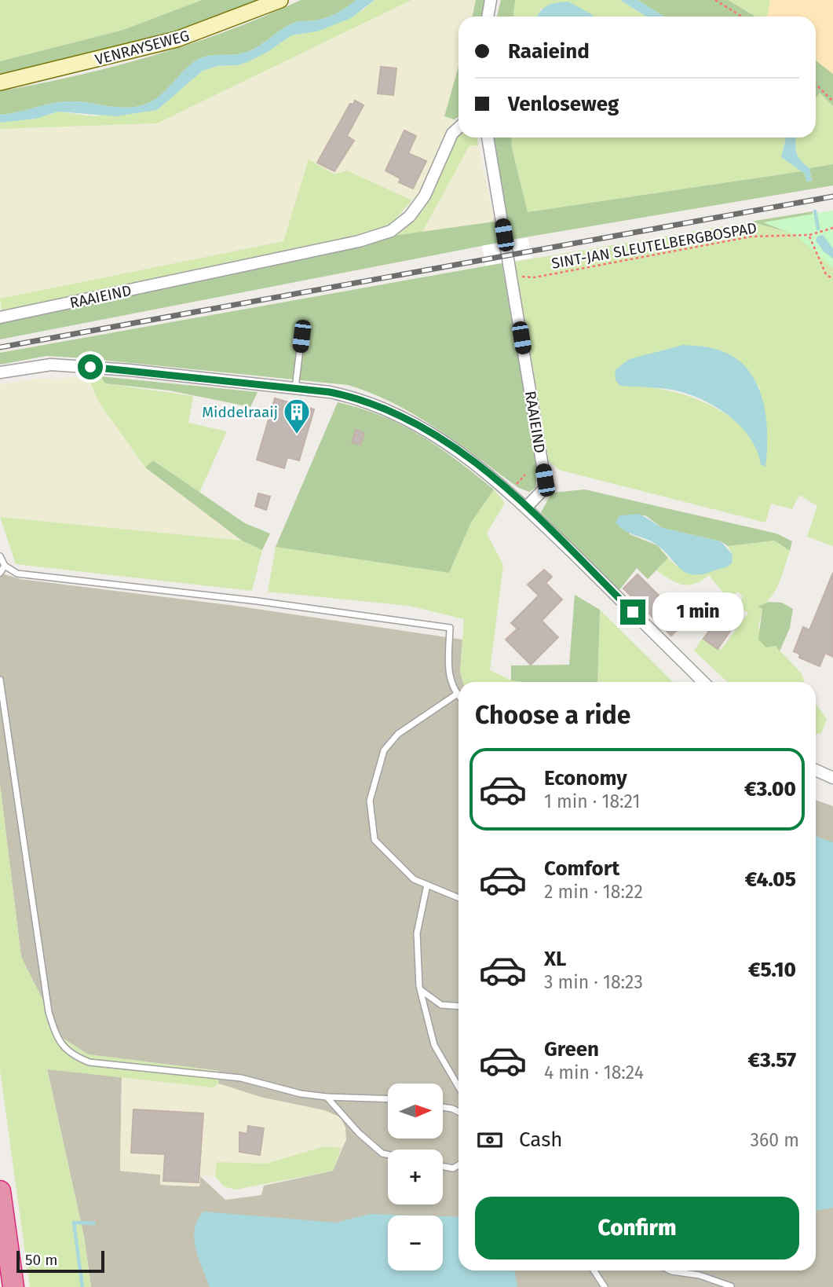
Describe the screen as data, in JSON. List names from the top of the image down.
{
  "streets": {
    "main road": ["VENRAYSEWEG"],
    "street": ["RAAIEIND"],
    "path": ["SINT-JAN SLEUTELBERGBOSPAD"]
  },
  "crossings": [
    ["SINT-JAN SLEUTELBERGBOSPAD", "RAAIEIND"]
  ],
  "places": {
    "building": ["Middelraaij"]
  },
  "scale_bar": "50 m",
  "north": "right",
  "page": {
    "banner": ["Raaieind", "Venloseweg"],
    "bubble": "1 min",
    "heading": "Choose a ride",
    "list": [
      {
        "name": "Economy",
        "note": "1 min · 18:21",
        "value": "€3.00"
      },
      {
        "name": "Comfort",
        "note": "2 min · 18:22",
        "value": "€4.05"
      },
      {
        "name": "XL",
        "note": "3 min · 18:23",
        "value": "€5.10"
      },
      {
        "name": "Green",
        "note": "4 min · 18:24",
        "value": "€3.57"
      }
    ],
    "map_buttons": ["+", "−"],
    "pay": ["Cash", "360 m"],
    "buttons": "Confirm",
    "scale": "50 m"
  }
}
